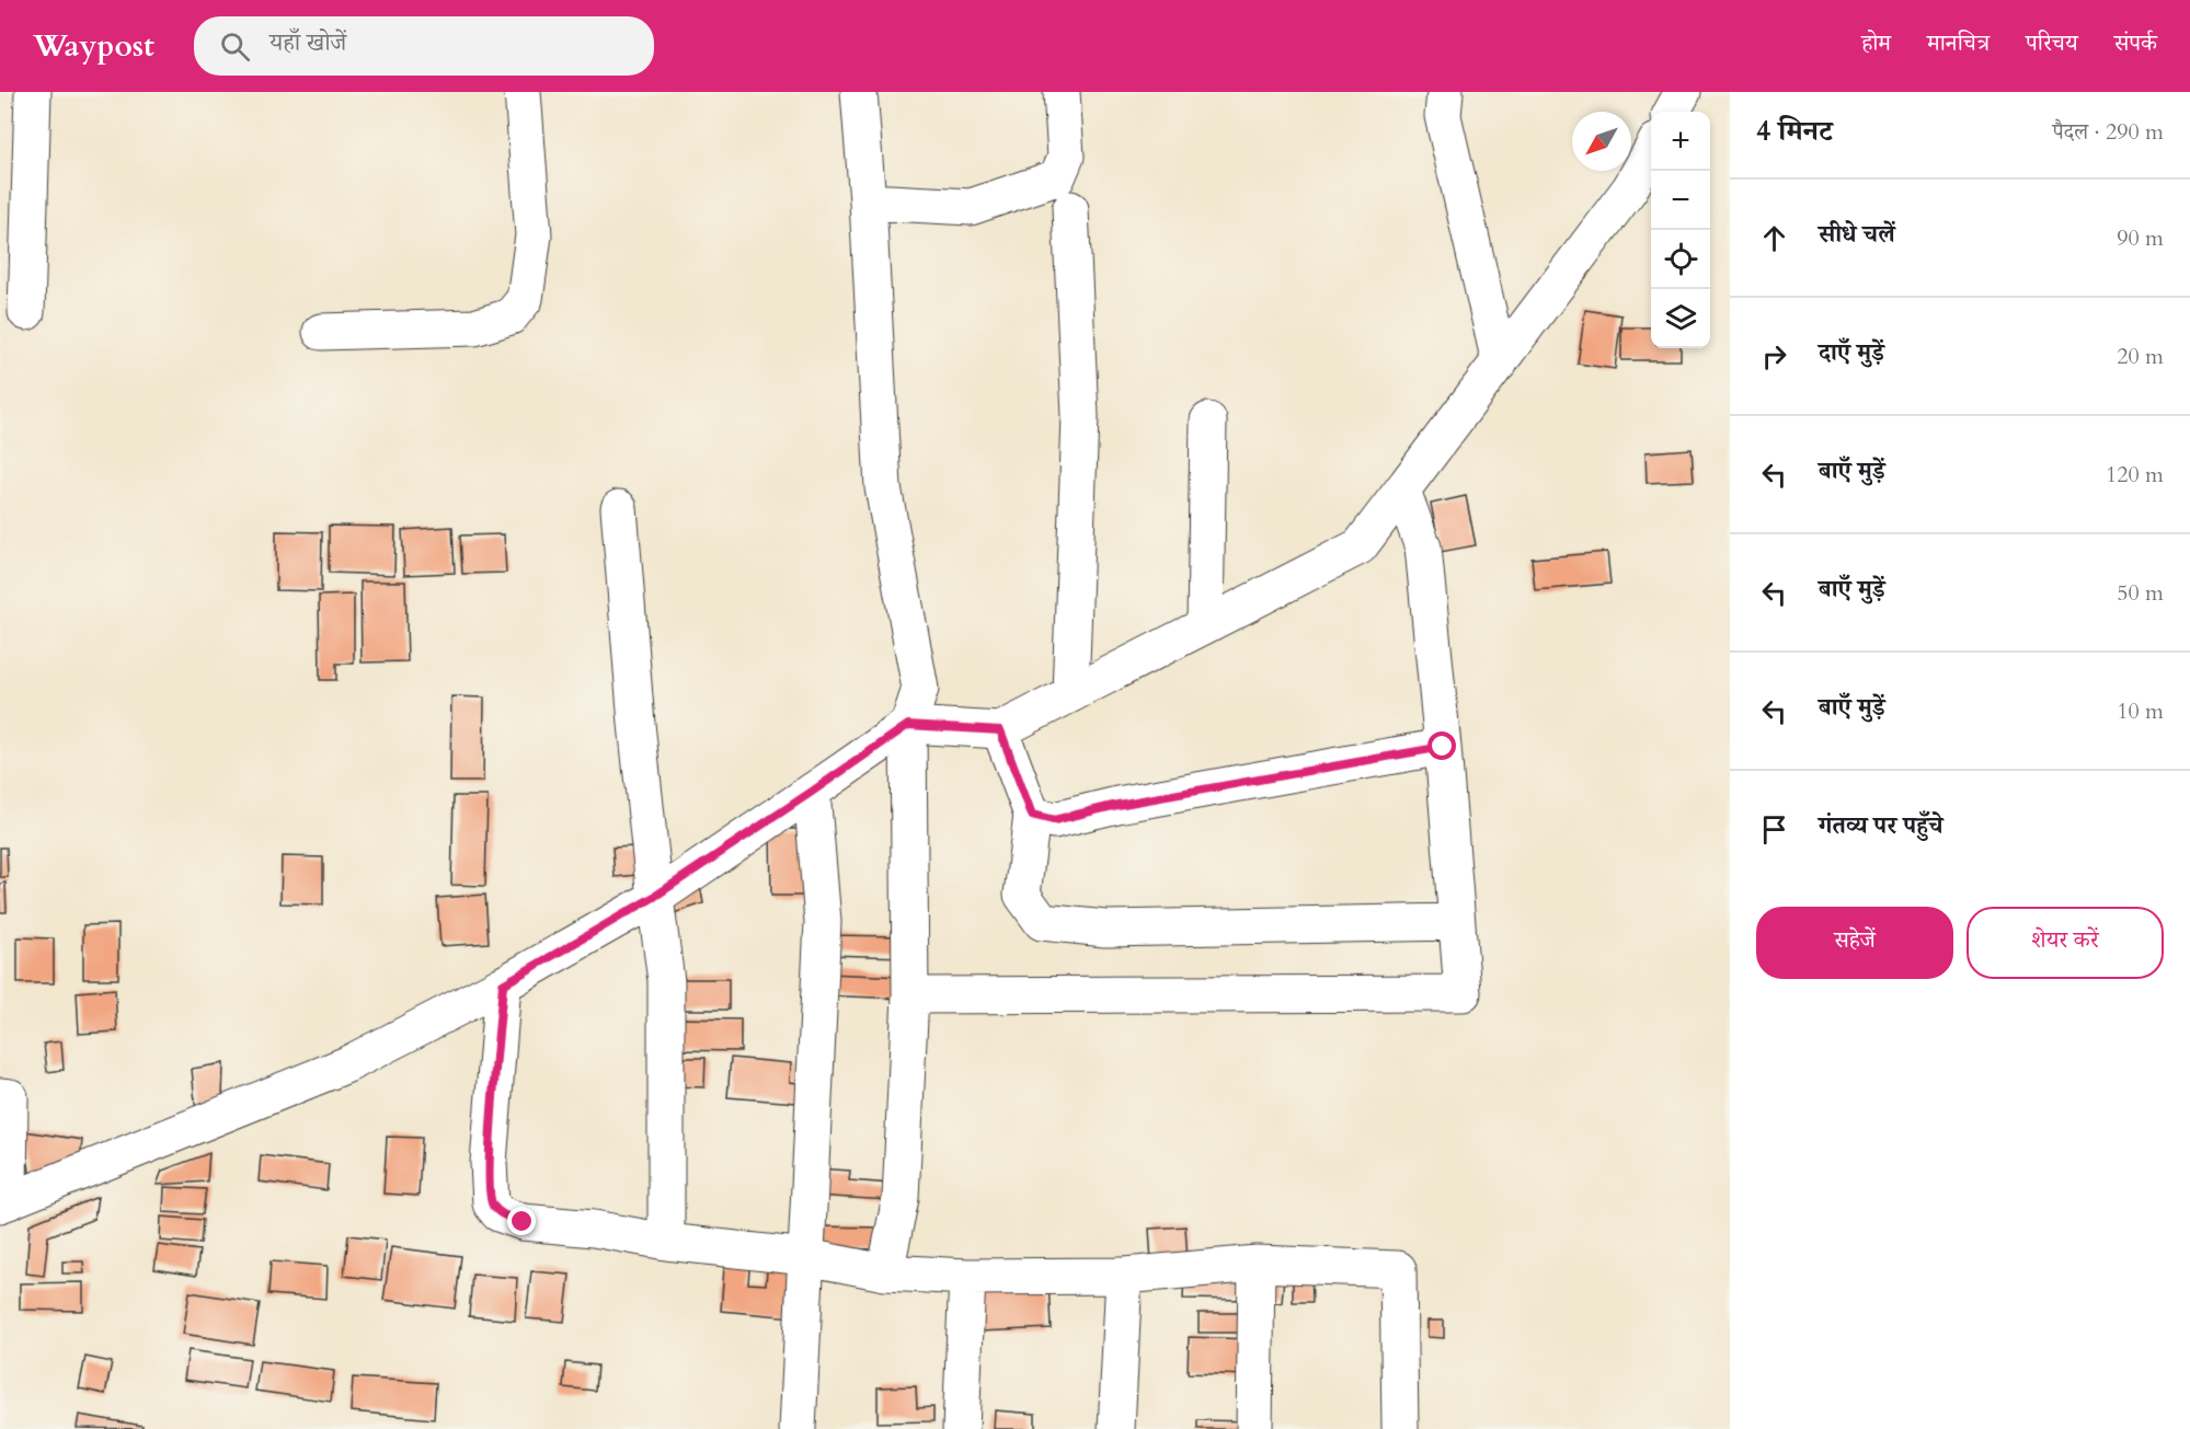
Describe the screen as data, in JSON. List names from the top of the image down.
{
  "north": "bottom left",
  "page": {
    "header": "Waypost",
    "search": "यहाँ खोजें",
    "nav": [
      "होम",
      "मानचित्र",
      "परिचय",
      "संपर्क"
    ],
    "heading": ["4 मिनट", "पैदल · 290 m"],
    "map_buttons": ["+", "−"],
    "list": [
      ["सीधे चलें", "90 m"],
      ["दाएँ मुड़ें", "20 m"],
      ["बाएँ मुड़ें", "120 m"],
      ["बाएँ मुड़ें", "50 m"],
      ["बाएँ मुड़ें", "10 m"],
      "गंतव्य पर पहुँचे"
    ],
    "buttons": ["सहेजें", "शेयर करें"]
  }
}
